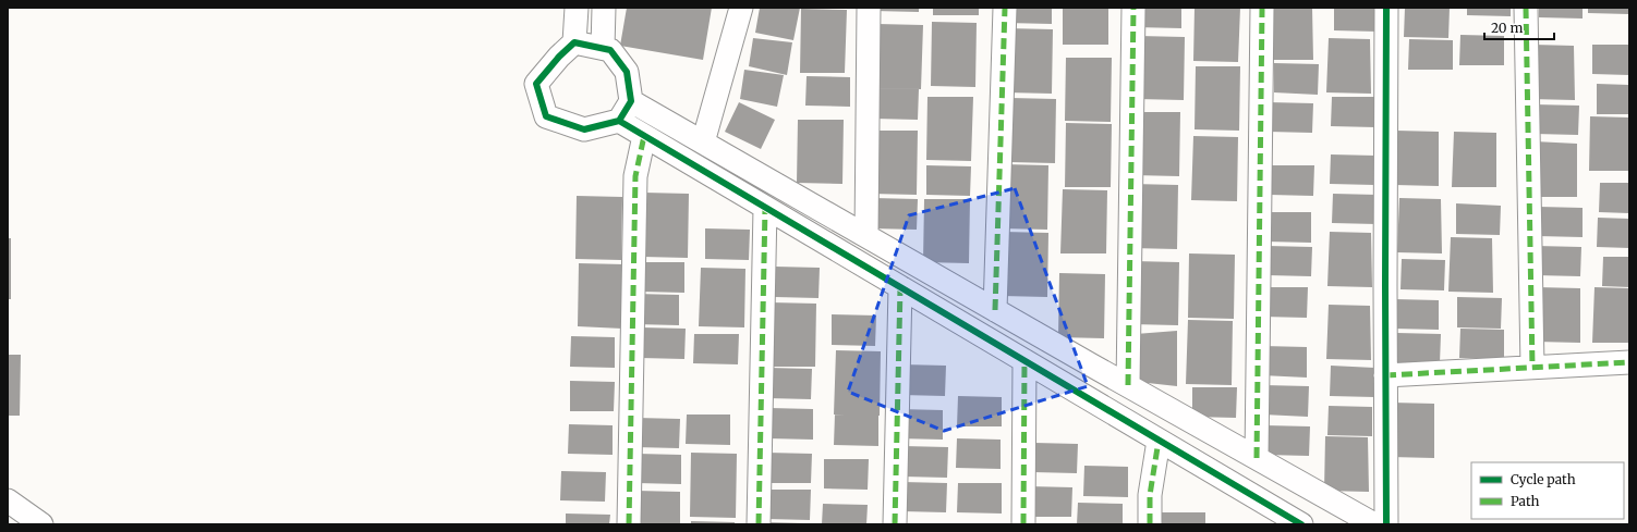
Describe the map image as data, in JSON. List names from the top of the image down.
{
  "legend": ["Cycle path", "Path"],
  "scale_bar": "20 m"
}
